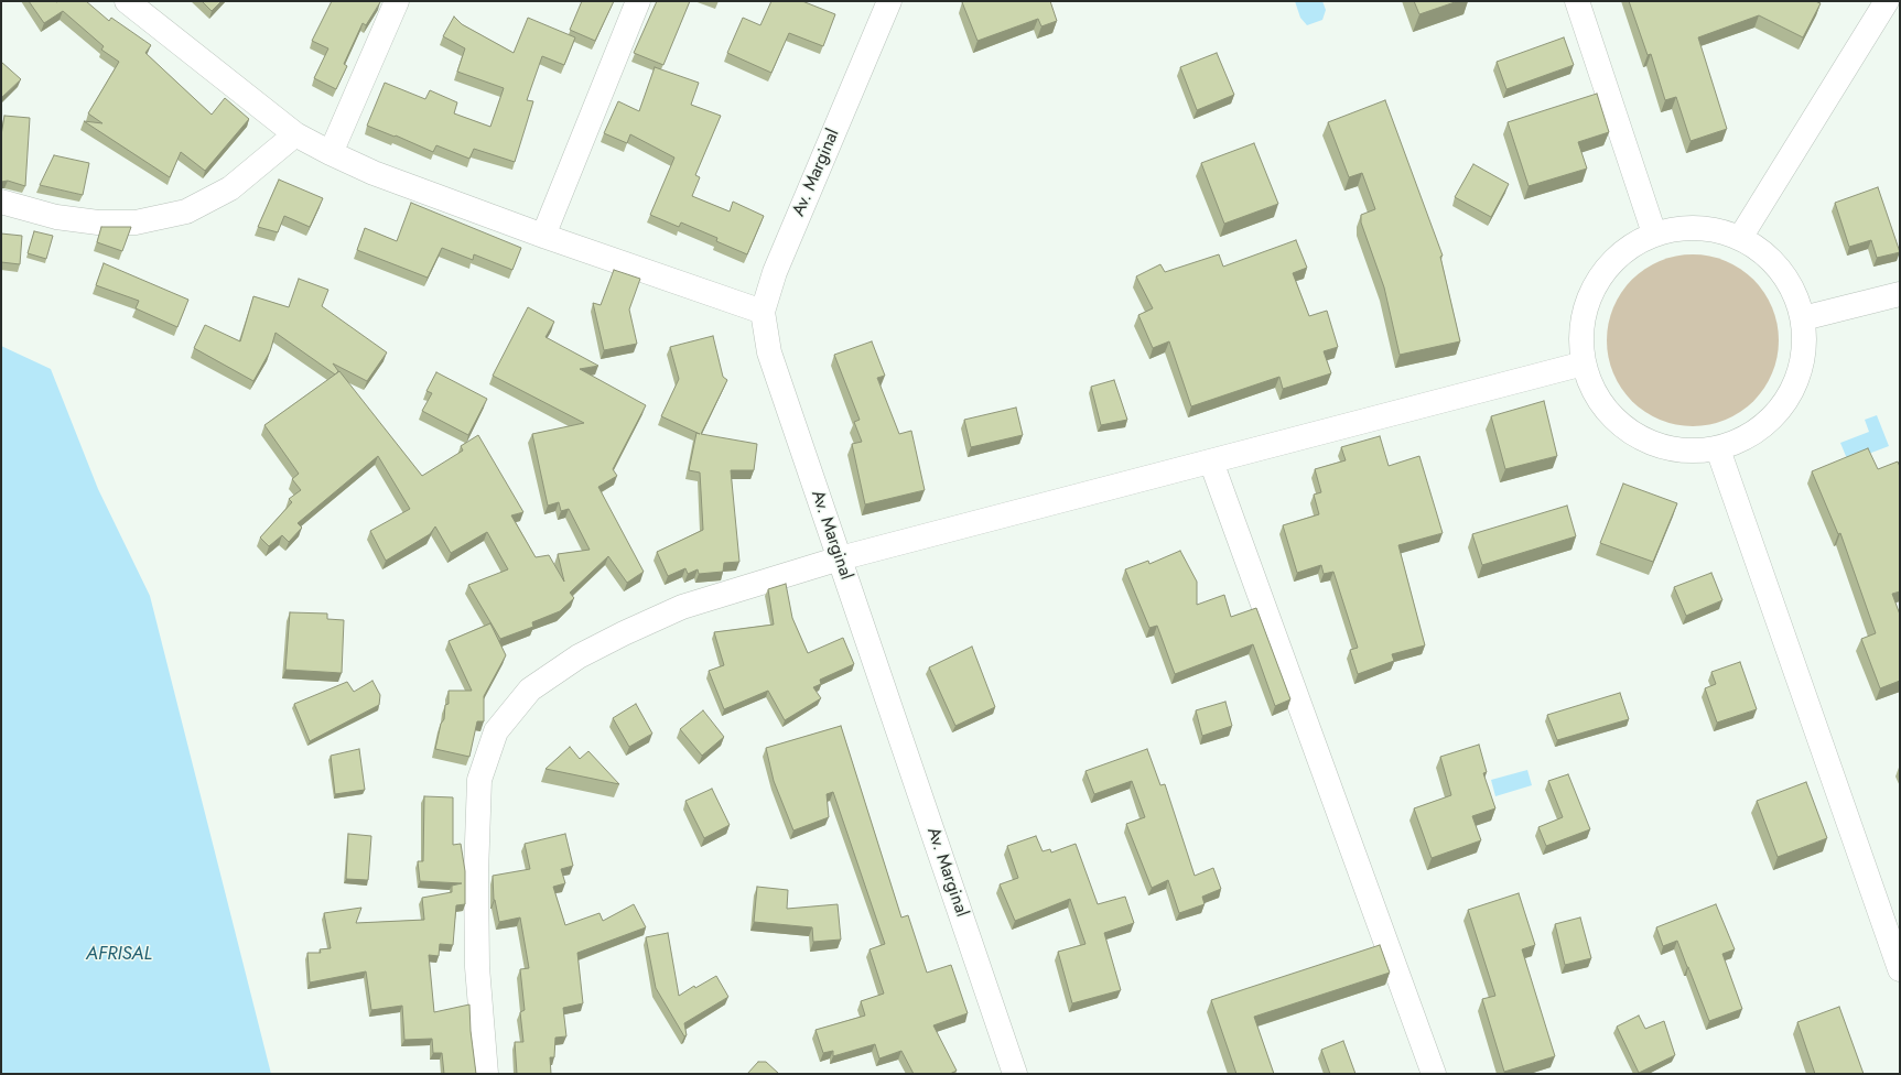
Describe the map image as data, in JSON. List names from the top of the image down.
{
  "streets": {
    "street": ["Av. Marginal"]
  },
  "water": ["AFRISAL"]
}
